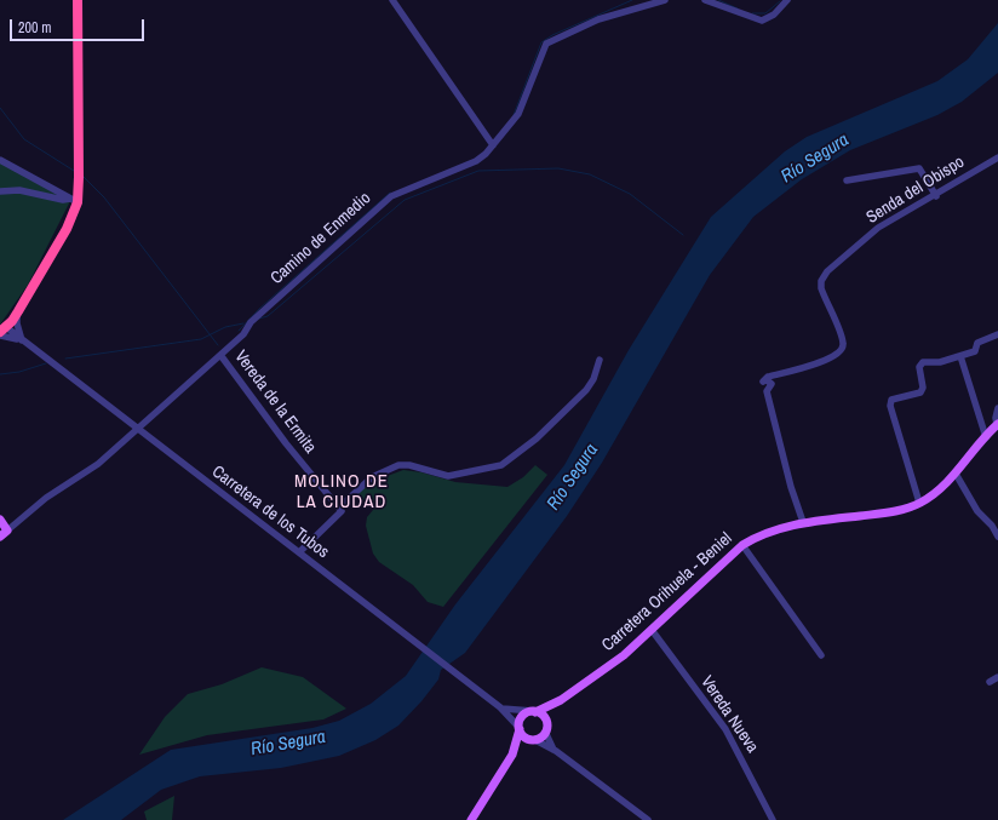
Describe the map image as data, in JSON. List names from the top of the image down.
{
  "streets": {
    "main road": ["Carretera Orihuela - Beniel"],
    "street": [
      "Senda del Obispo",
      "Camino de Enmedio",
      "Vereda de la Ermita",
      "Carretera de los Tubos",
      "Vereda Nueva"
    ]
  },
  "crossings": [
    ["Senda del Obispo", "Carretera Orihuela - Beniel"],
    ["Camino de Enmedio", "Vereda de la Ermita"],
    ["Camino de Enmedio", "Carretera de los Tubos"],
    ["Carretera de los Tubos", "Carretera Orihuela - Beniel"],
    ["Carretera Orihuela - Beniel", "Vereda Nueva"]
  ],
  "districts": ["MOLINO DE LA CIUDAD"],
  "water": ["Río Segura"],
  "scale_bar": "200 m"
}
